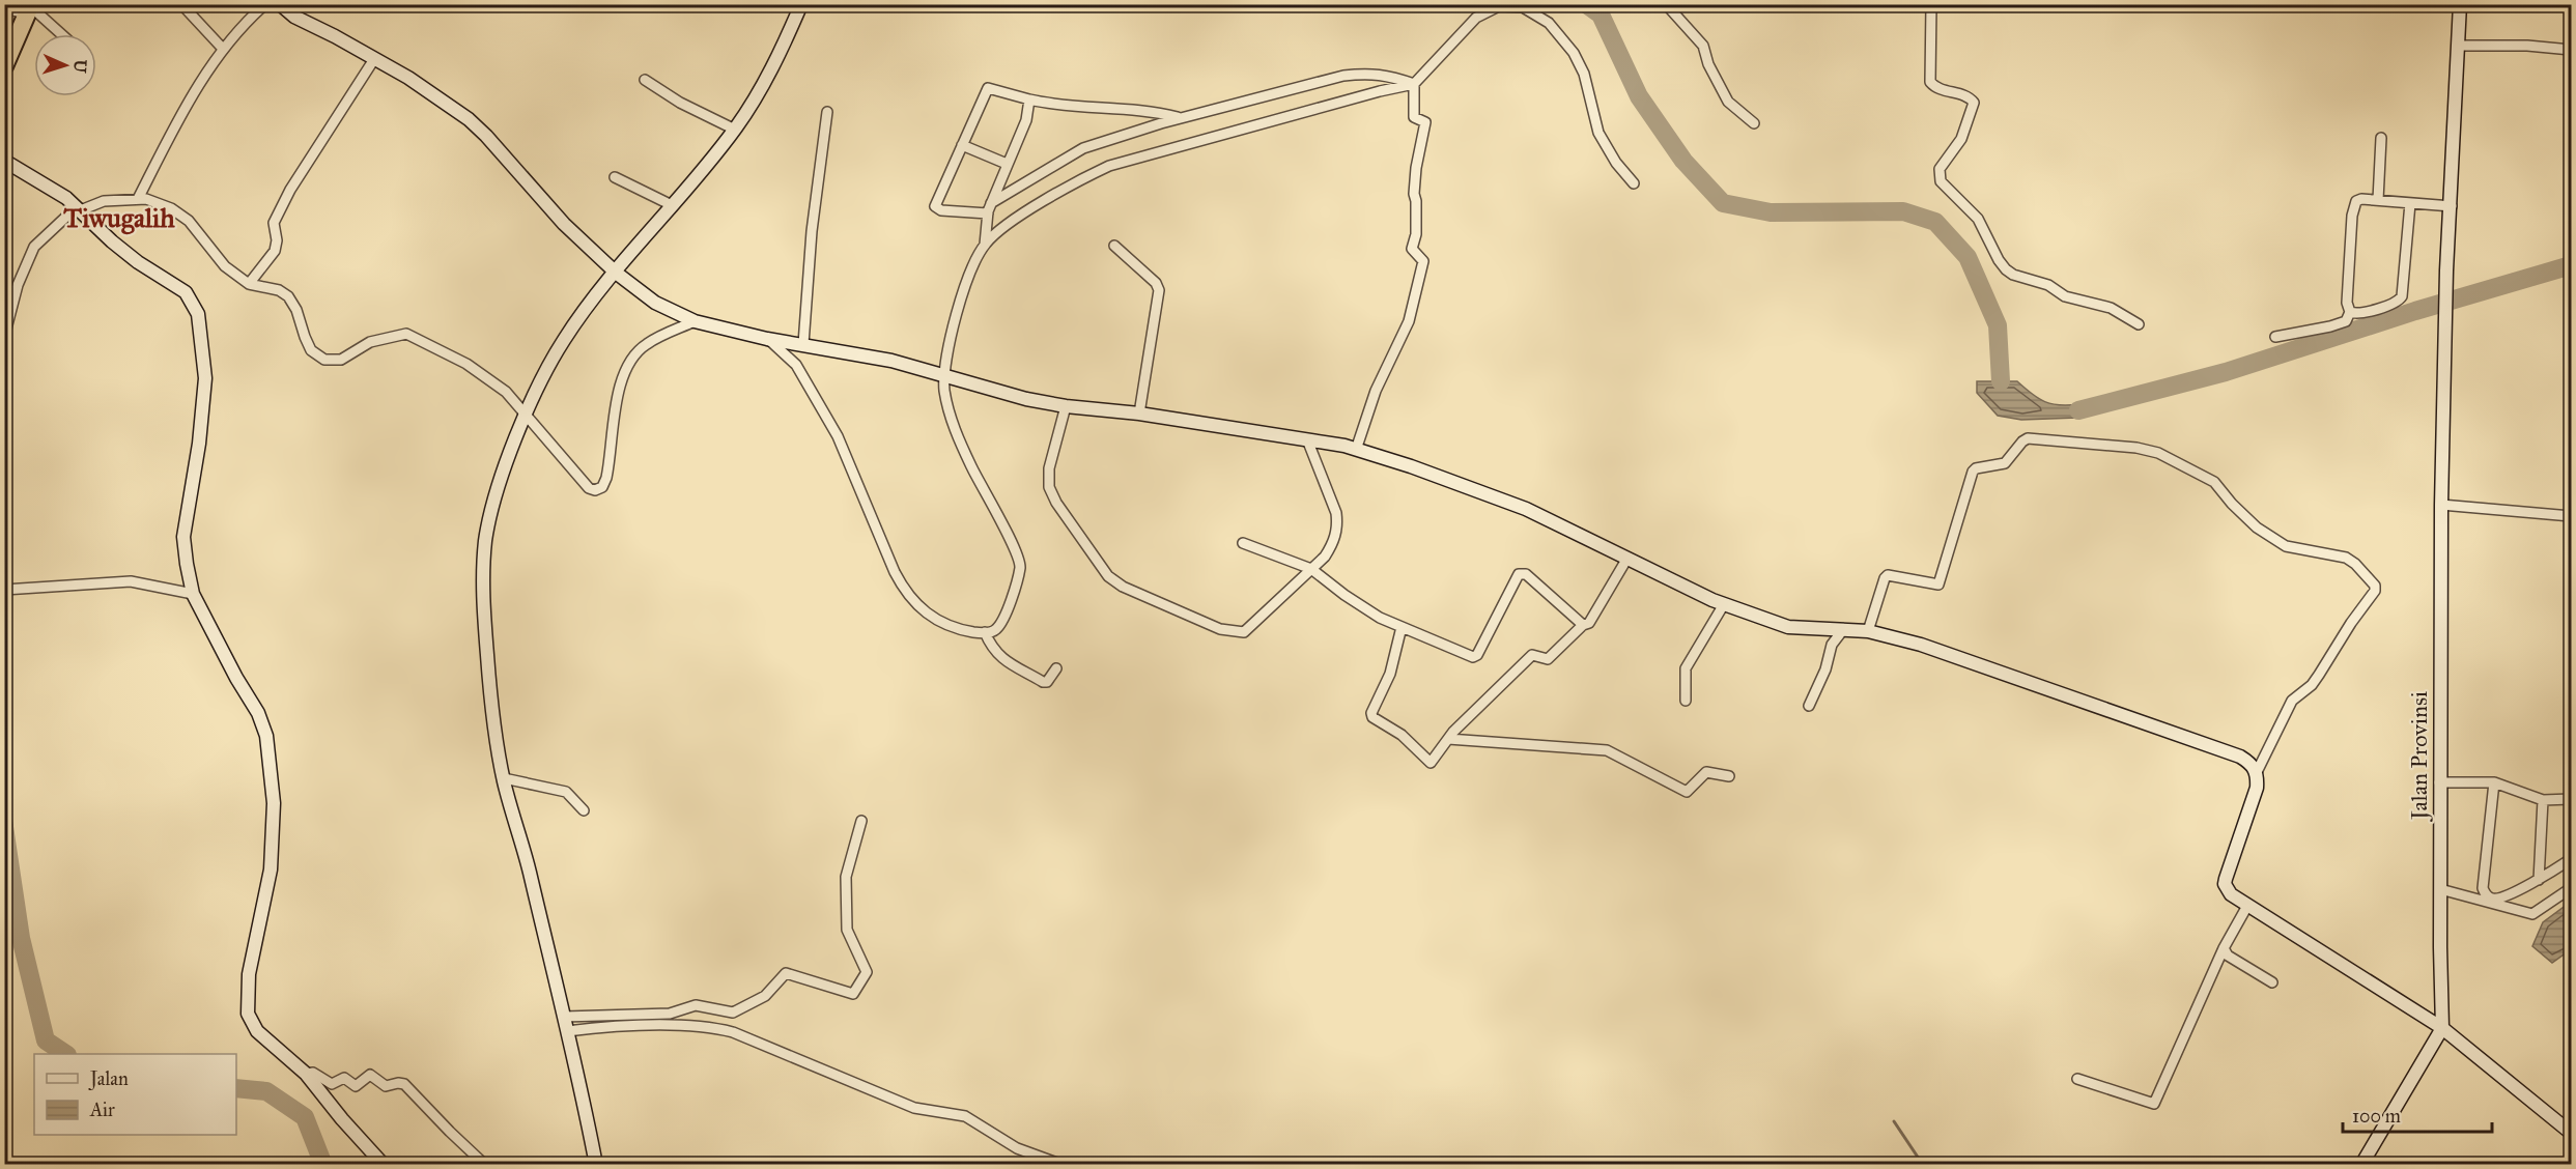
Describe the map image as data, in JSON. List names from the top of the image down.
{
  "streets": {
    "street": ["Jalan Provinsi"]
  },
  "districts": ["Tiwugalih"],
  "legend": ["Jalan", "Air"],
  "scale_bar": "100 m",
  "north": "right"
}
